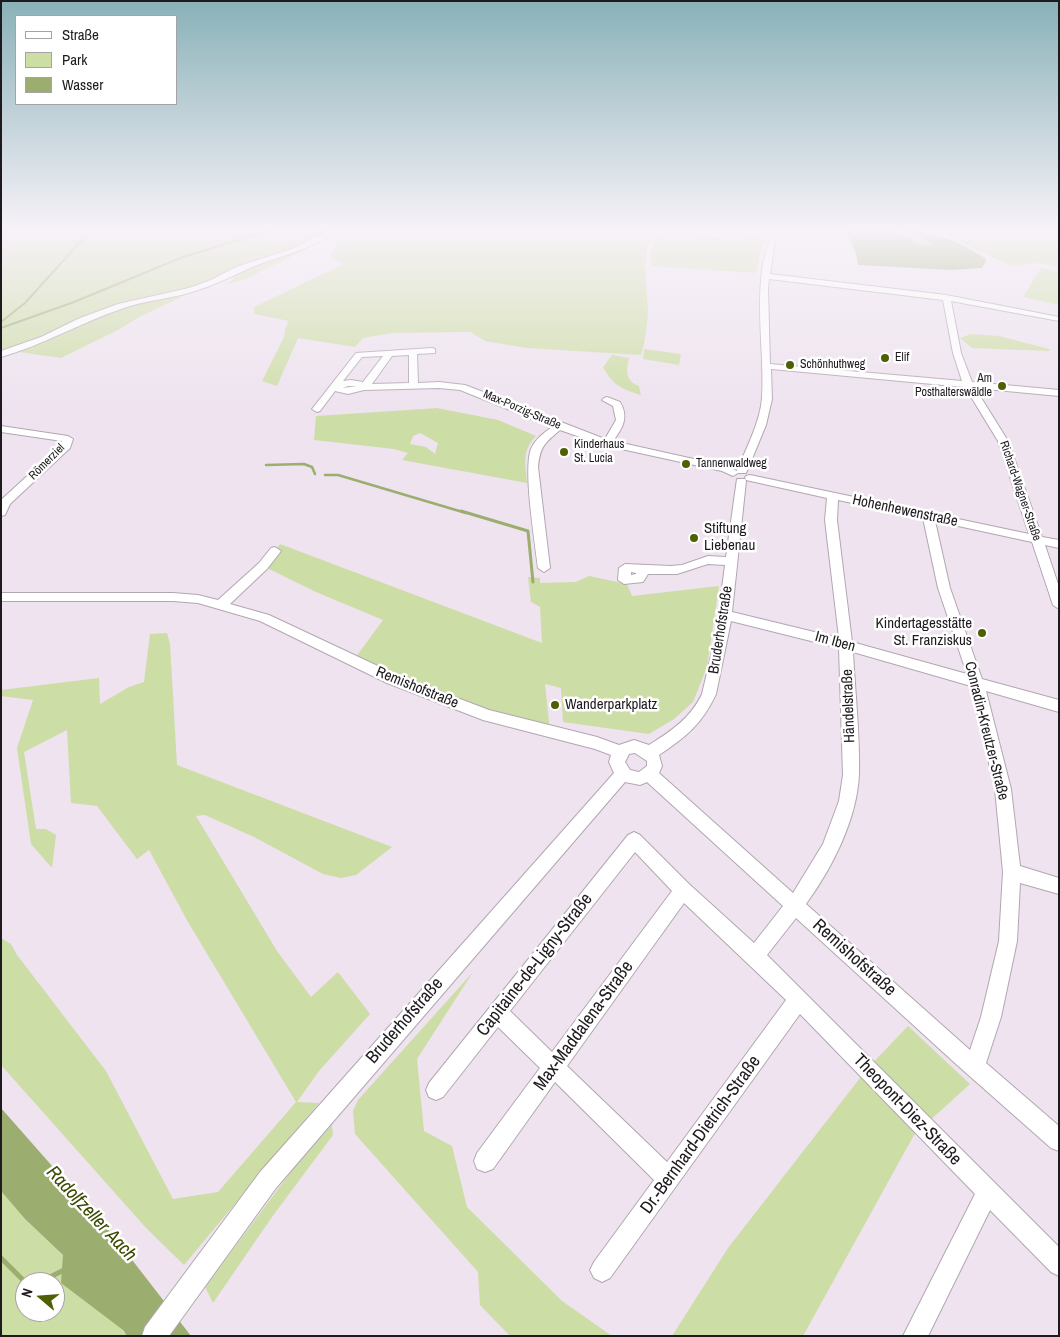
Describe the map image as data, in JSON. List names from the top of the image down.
{
  "streets": {
    "street": [
      "Max-Porzig-Straße",
      "Römerziel",
      "Richard-Wagner-Straße",
      "Hohenhewenstraße",
      "Bruderhofstraße",
      "Im Iben",
      "Remishofstraße",
      "Händelstraße",
      "Conradin-Kreutzer-Straße",
      "Capitaine-de-Ligny-Straße",
      "Max-Maddalena-Straße",
      "Theopont-Diez-Straße",
      "Dr.-Bernhard-Dietrich-Straße"
    ]
  },
  "crossings": [
    ["Max-Porzig-Straße", "Hohenhewenstraße"],
    ["Max-Porzig-Straße", "Bruderhofstraße"],
    ["Richard-Wagner-Straße", "Hohenhewenstraße"],
    ["Hohenhewenstraße", "Bruderhofstraße"],
    ["Hohenhewenstraße", "Händelstraße"],
    ["Hohenhewenstraße", "Conradin-Kreutzer-Straße"],
    ["Bruderhofstraße", "Im Iben"],
    ["Bruderhofstraße", "Remishofstraße"],
    ["Im Iben", "Händelstraße"],
    ["Im Iben", "Conradin-Kreutzer-Straße"],
    ["Remishofstraße", "Händelstraße"],
    ["Remishofstraße", "Conradin-Kreutzer-Straße"],
    ["Capitaine-de-Ligny-Straße", "Theopont-Diez-Straße"],
    ["Max-Maddalena-Straße", "Theopont-Diez-Straße"],
    ["Theopont-Diez-Straße", "Dr.-Bernhard-Dietrich-Straße"]
  ],
  "water": ["Radolfzeller Aach"],
  "places": [
    "Elif",
    "Schönhuthweg",
    "Am Posthalterswäldle",
    "Kinderhaus St. Lucia",
    "Tannenwaldweg",
    "Stiftung Liebenau",
    "Kindertagesstätte St. Franziskus",
    "Wanderparkplatz"
  ],
  "legend": ["Straße", "Park", "Wasser"],
  "north": "left"
}
